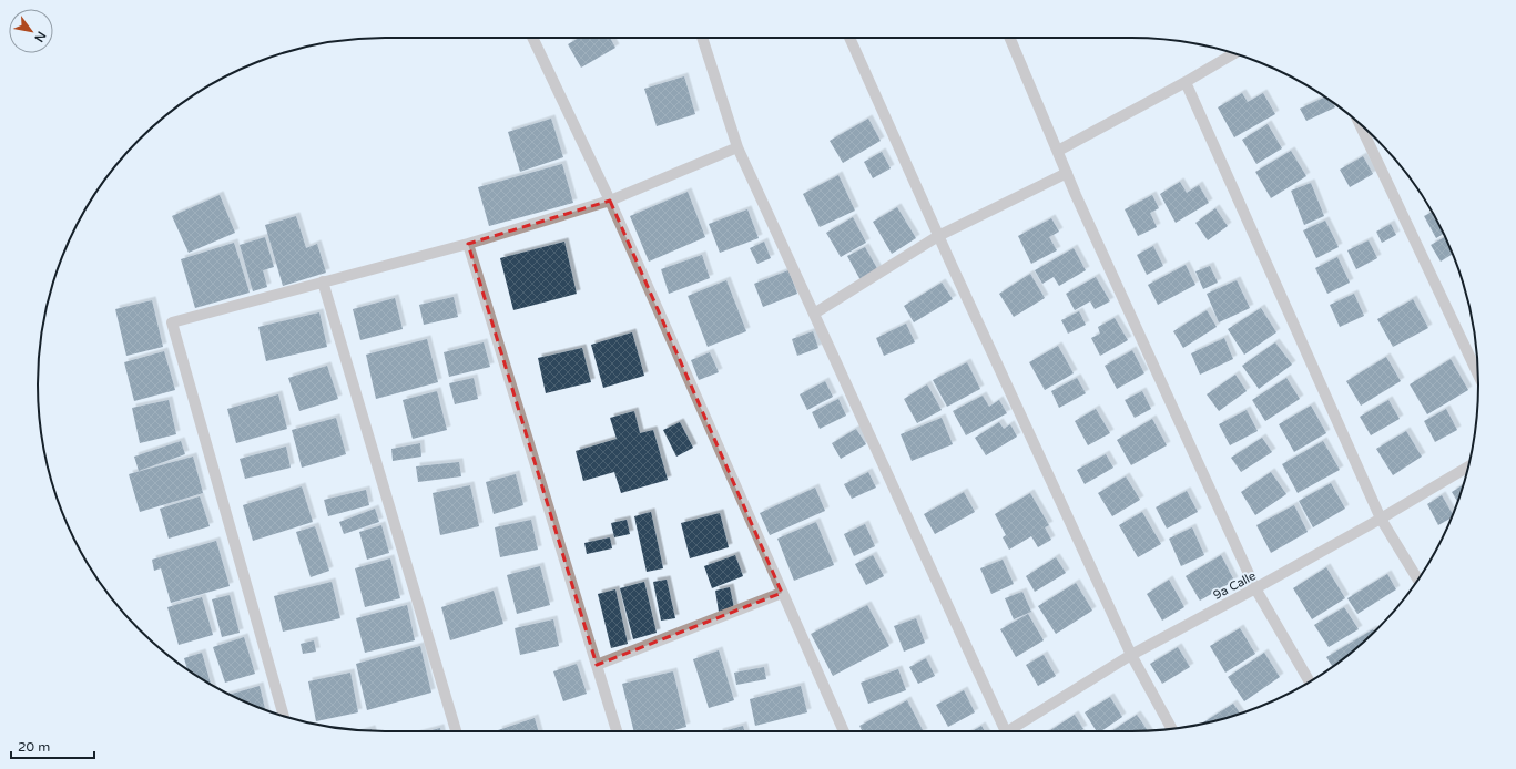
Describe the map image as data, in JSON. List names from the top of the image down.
{
  "streets": {
    "street": ["9a Calle"]
  },
  "scale_bar": "20 m",
  "north": "bottom right"
}
